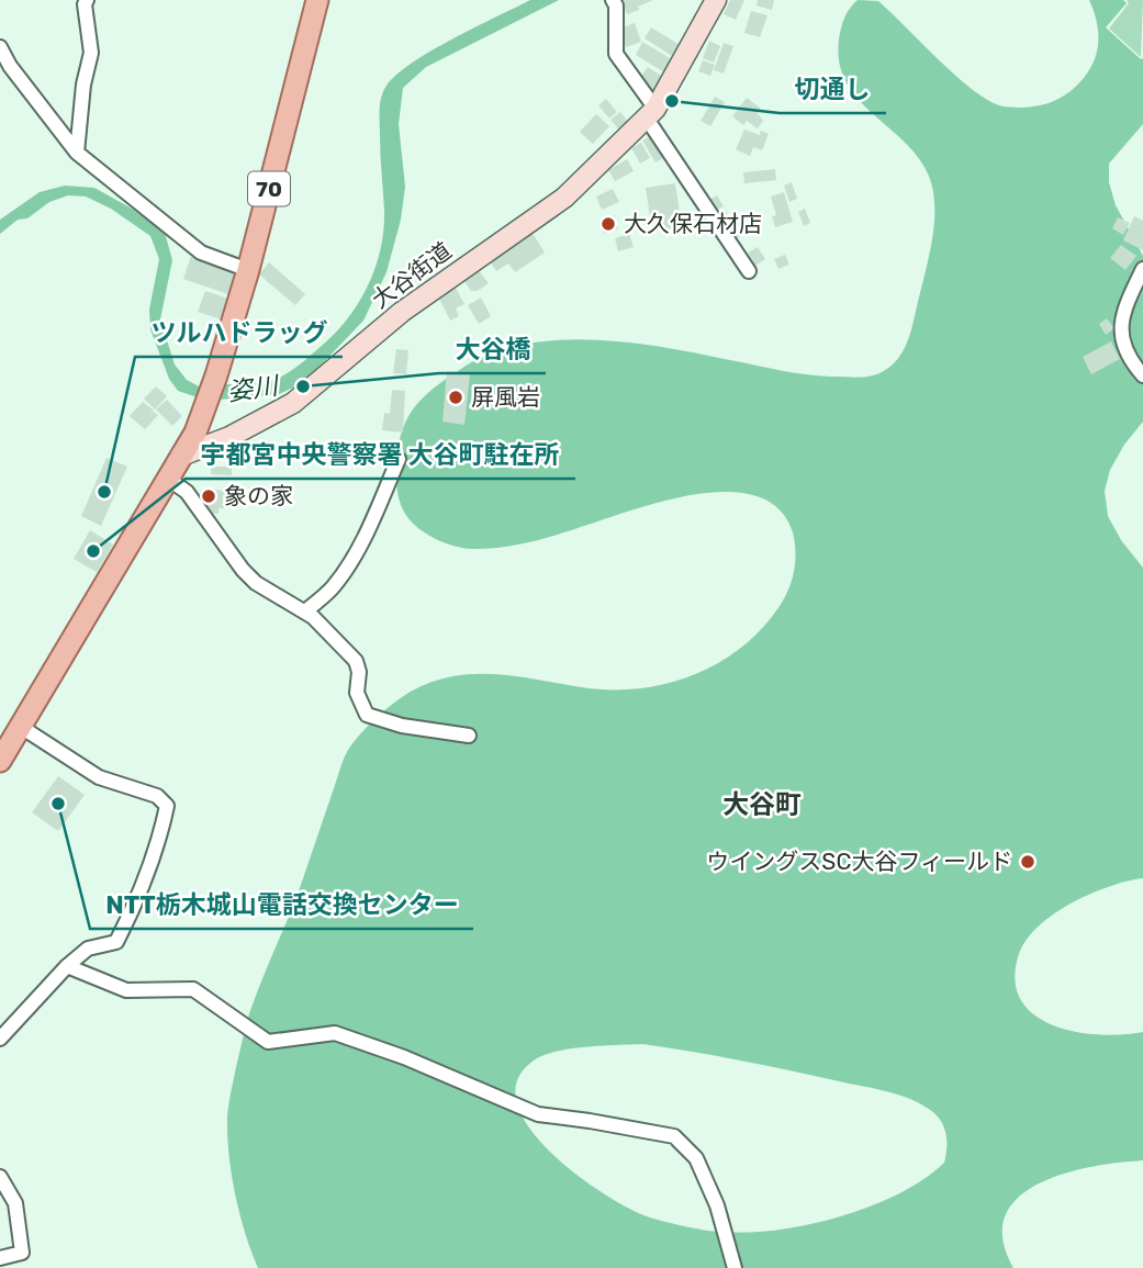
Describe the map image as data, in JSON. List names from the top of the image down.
{
  "streets": {
    "main road": ["70", "大谷街道"]
  },
  "crossings": [
    ["70", "大谷街道"]
  ],
  "districts": ["大谷町"],
  "water": ["姿川"],
  "places": [
    "切通し",
    "大久保石材店",
    "大谷橋",
    "屏風岩",
    "ツルハドラッグ",
    "象の家",
    "宇都宮中央警察署 大谷町駐在所",
    "NTT栃木城山電話交換センター",
    "ウイングスSC大谷フィールド"
  ]
}
